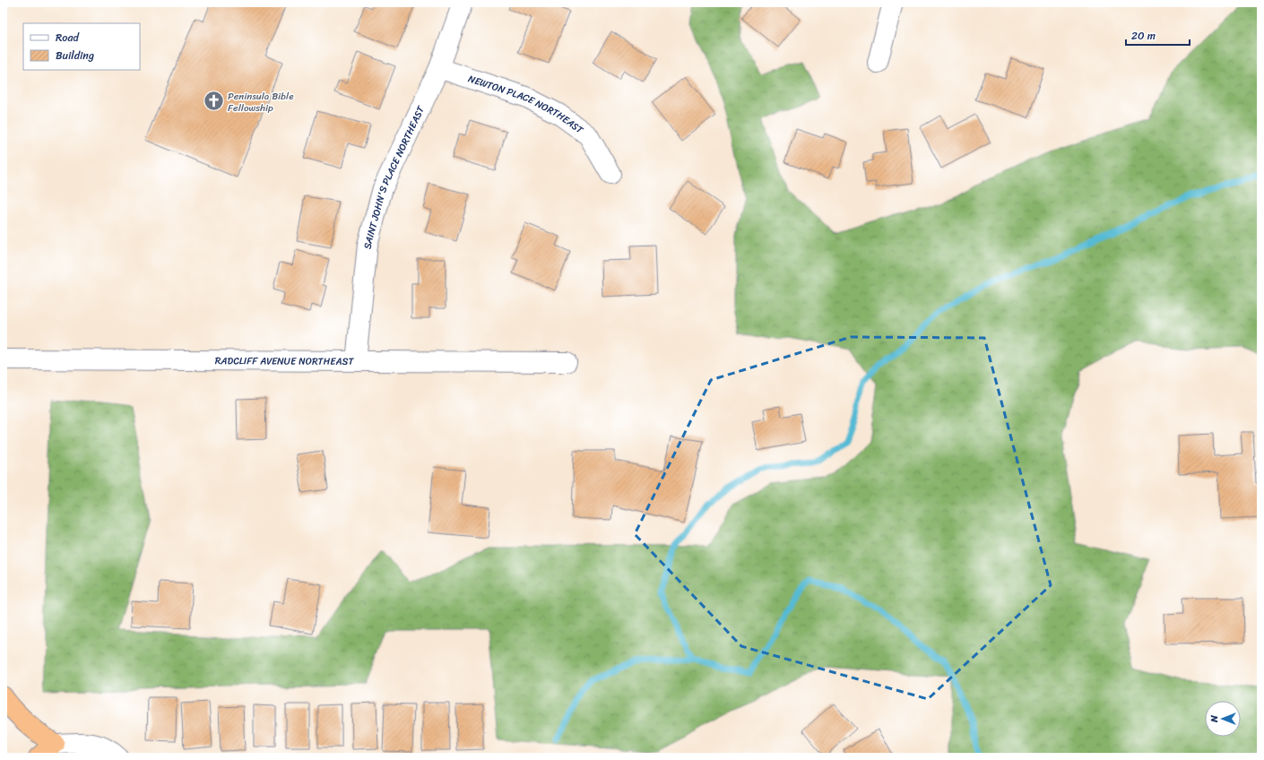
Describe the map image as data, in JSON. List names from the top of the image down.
{
  "streets": {
    "street": ["NEWTON PLACE NORTHEAST", "SAINT JOHN'S PLACE NORTHEAST", "RADCLIFF AVENUE NORTHEAST"]
  },
  "crossings": [
    ["NEWTON PLACE NORTHEAST", "SAINT JOHN'S PLACE NORTHEAST"],
    ["SAINT JOHN'S PLACE NORTHEAST", "RADCLIFF AVENUE NORTHEAST"]
  ],
  "places": {
    "church": ["Peninsula Bible Fellowship"]
  },
  "legend": ["Road", "Building"],
  "scale_bar": "20 m",
  "north": "left"
}
